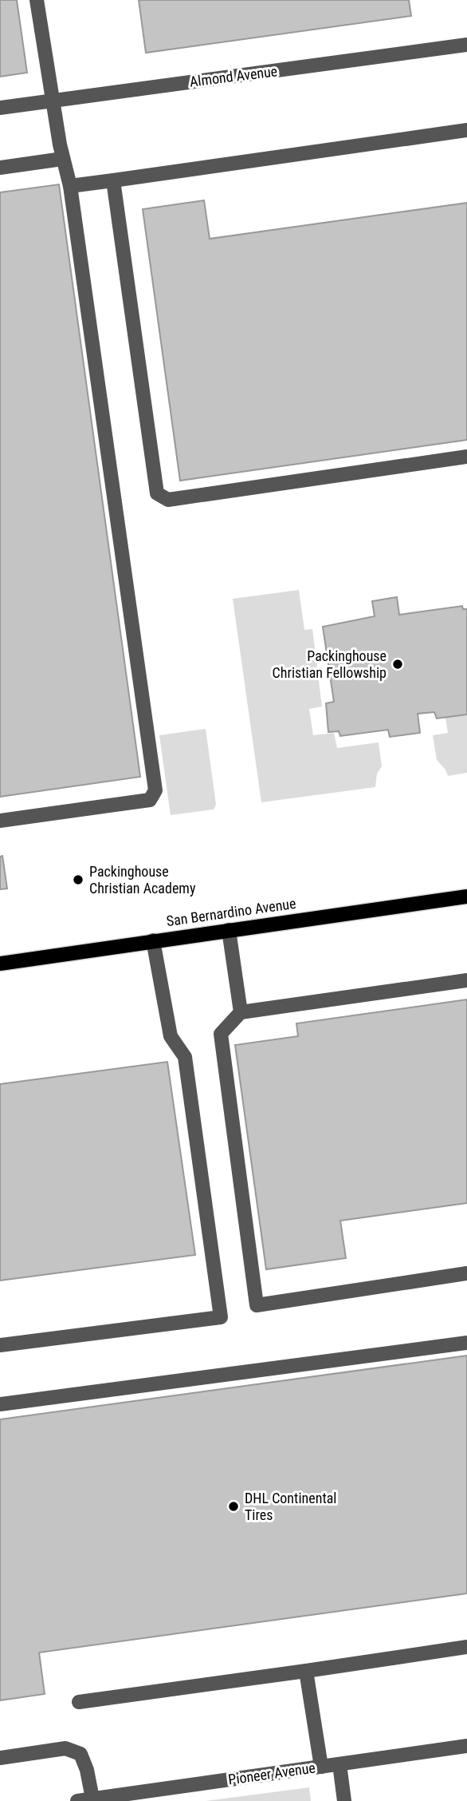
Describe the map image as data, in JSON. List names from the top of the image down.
{
  "streets": {
    "main road": ["San Bernardino Avenue"],
    "street": ["Almond Avenue", "Pioneer Avenue"]
  },
  "places": ["Packinghouse Christian Fellowship", "Packinghouse Christian Academy", "DHL Continental Tires"]
}
